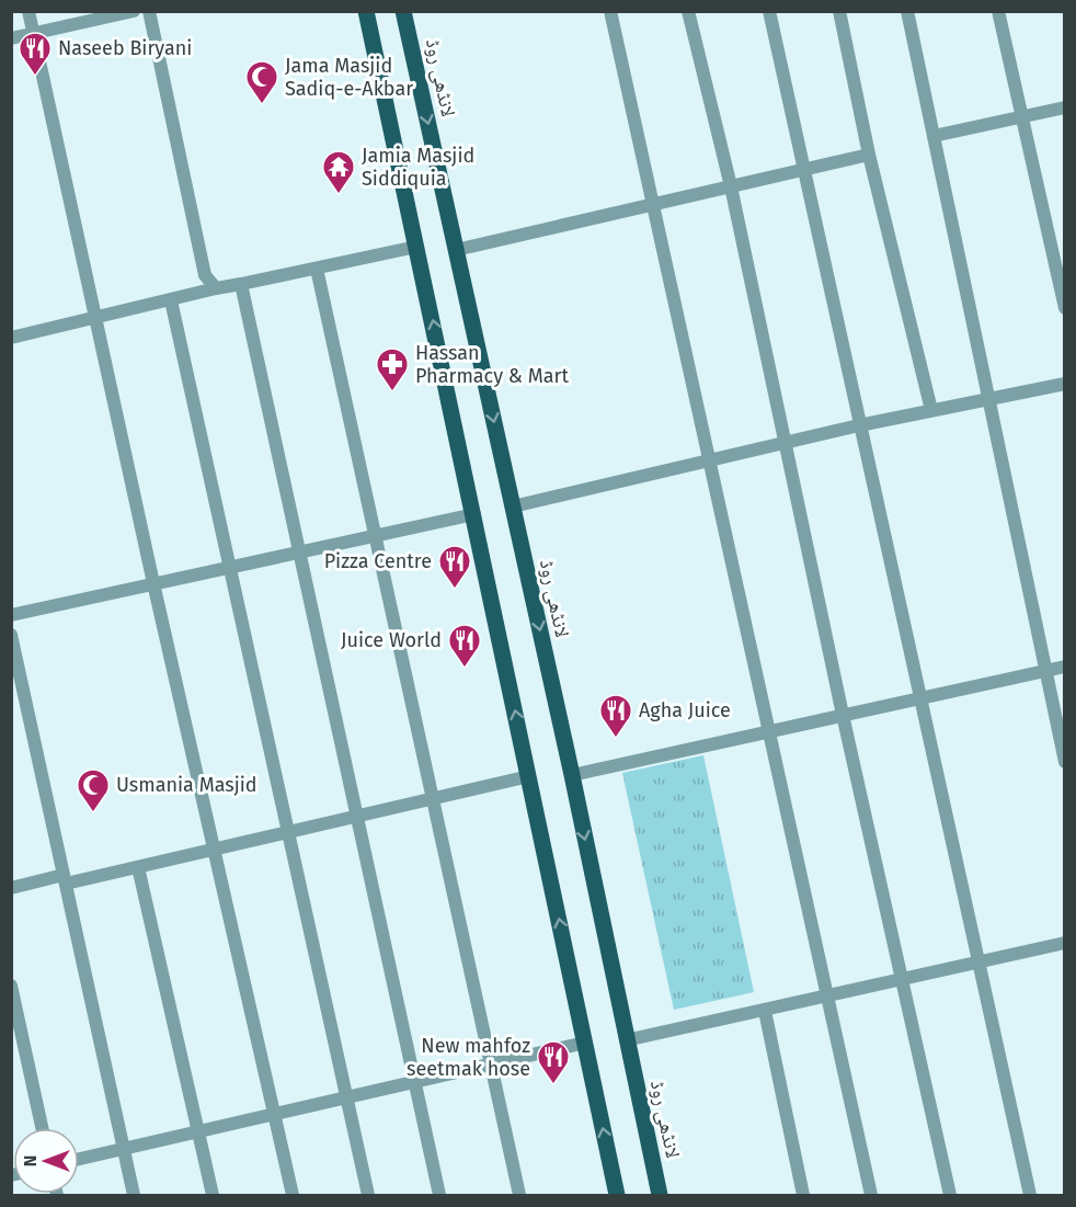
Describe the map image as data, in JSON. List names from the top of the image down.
{
  "streets": {
    "main road": ["لانڈھی روڈ"]
  },
  "places": {
    "restaurant": [
      "Naseeb Biryani",
      "Pizza Centre",
      "Juice World",
      "Agha Juice",
      "New mahfoz seetmak hose"
    ],
    "mosque": ["Jama Masjid Sadiq-e-Akbar", "Usmania Masjid"],
    "temple": ["Jamia Masjid Siddiquia"],
    "pharmacy": ["Hassan Pharmacy & Mart"]
  },
  "north": "left"
}
